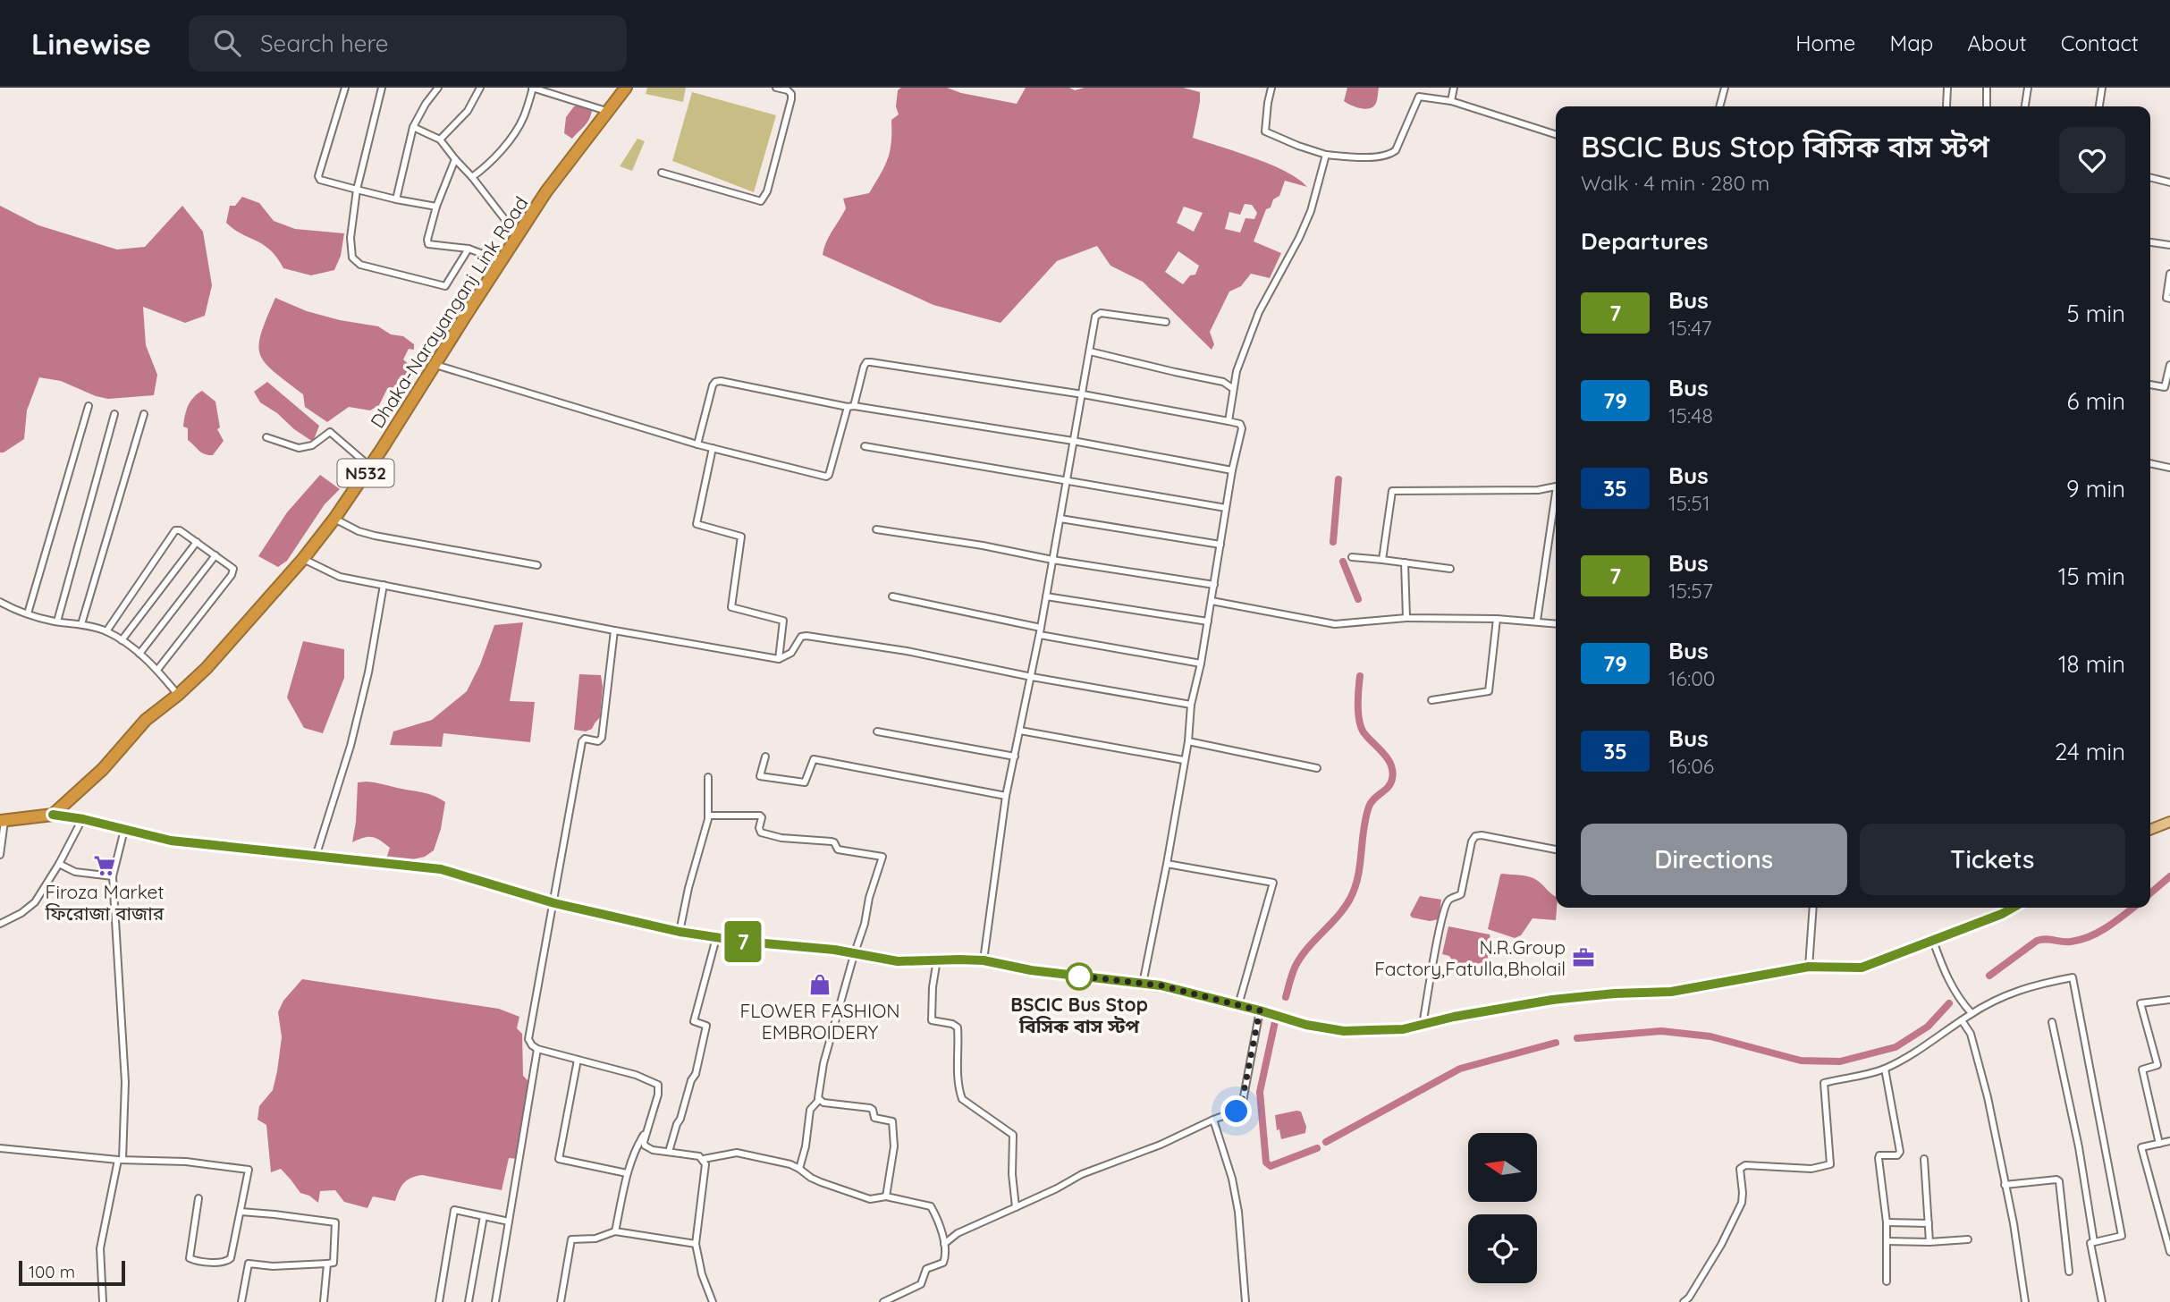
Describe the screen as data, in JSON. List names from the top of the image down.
{
  "streets": {
    "highway": ["Dhaka-Narayanganj Link Road", "N532"]
  },
  "places": {
    "supermarket": ["Firoza Market ফিরোজা বাজার"],
    "office": ["N.R.Group Factory,Fatulla,Bholail"],
    "other": ["BSCIC Bus Stop বিসিক বাস স্টপ"],
    "shop": ["FLOWER FASHION EMBROIDERY"]
  },
  "lines": ["bus line 7"],
  "scale_bar": "100 m",
  "north": "left",
  "page": {
    "header": "Linewise",
    "search": "Search here",
    "nav": [
      "Home",
      "Map",
      "About",
      "Contact"
    ],
    "on_map": "7",
    "heading": [
      ["BSCIC Bus Stop বিসিক বাস স্টপ", "Walk · 4 min · 280 m"],
      "Departures"
    ],
    "list": [
      {
        "mark": "7",
        "name": "Bus",
        "note": "15:47",
        "value": "5 min"
      },
      {
        "mark": "79",
        "name": "Bus",
        "note": "15:48",
        "value": "6 min"
      },
      {
        "mark": "35",
        "name": "Bus",
        "note": "15:51",
        "value": "9 min"
      },
      {
        "mark": "7",
        "name": "Bus",
        "note": "15:57",
        "value": "15 min"
      },
      {
        "mark": "79",
        "name": "Bus",
        "note": "16:00",
        "value": "18 min"
      },
      {
        "mark": "35",
        "name": "Bus",
        "note": "16:06",
        "value": "24 min"
      }
    ],
    "buttons": ["Directions", "Tickets"],
    "scale": "100 m"
  }
}
